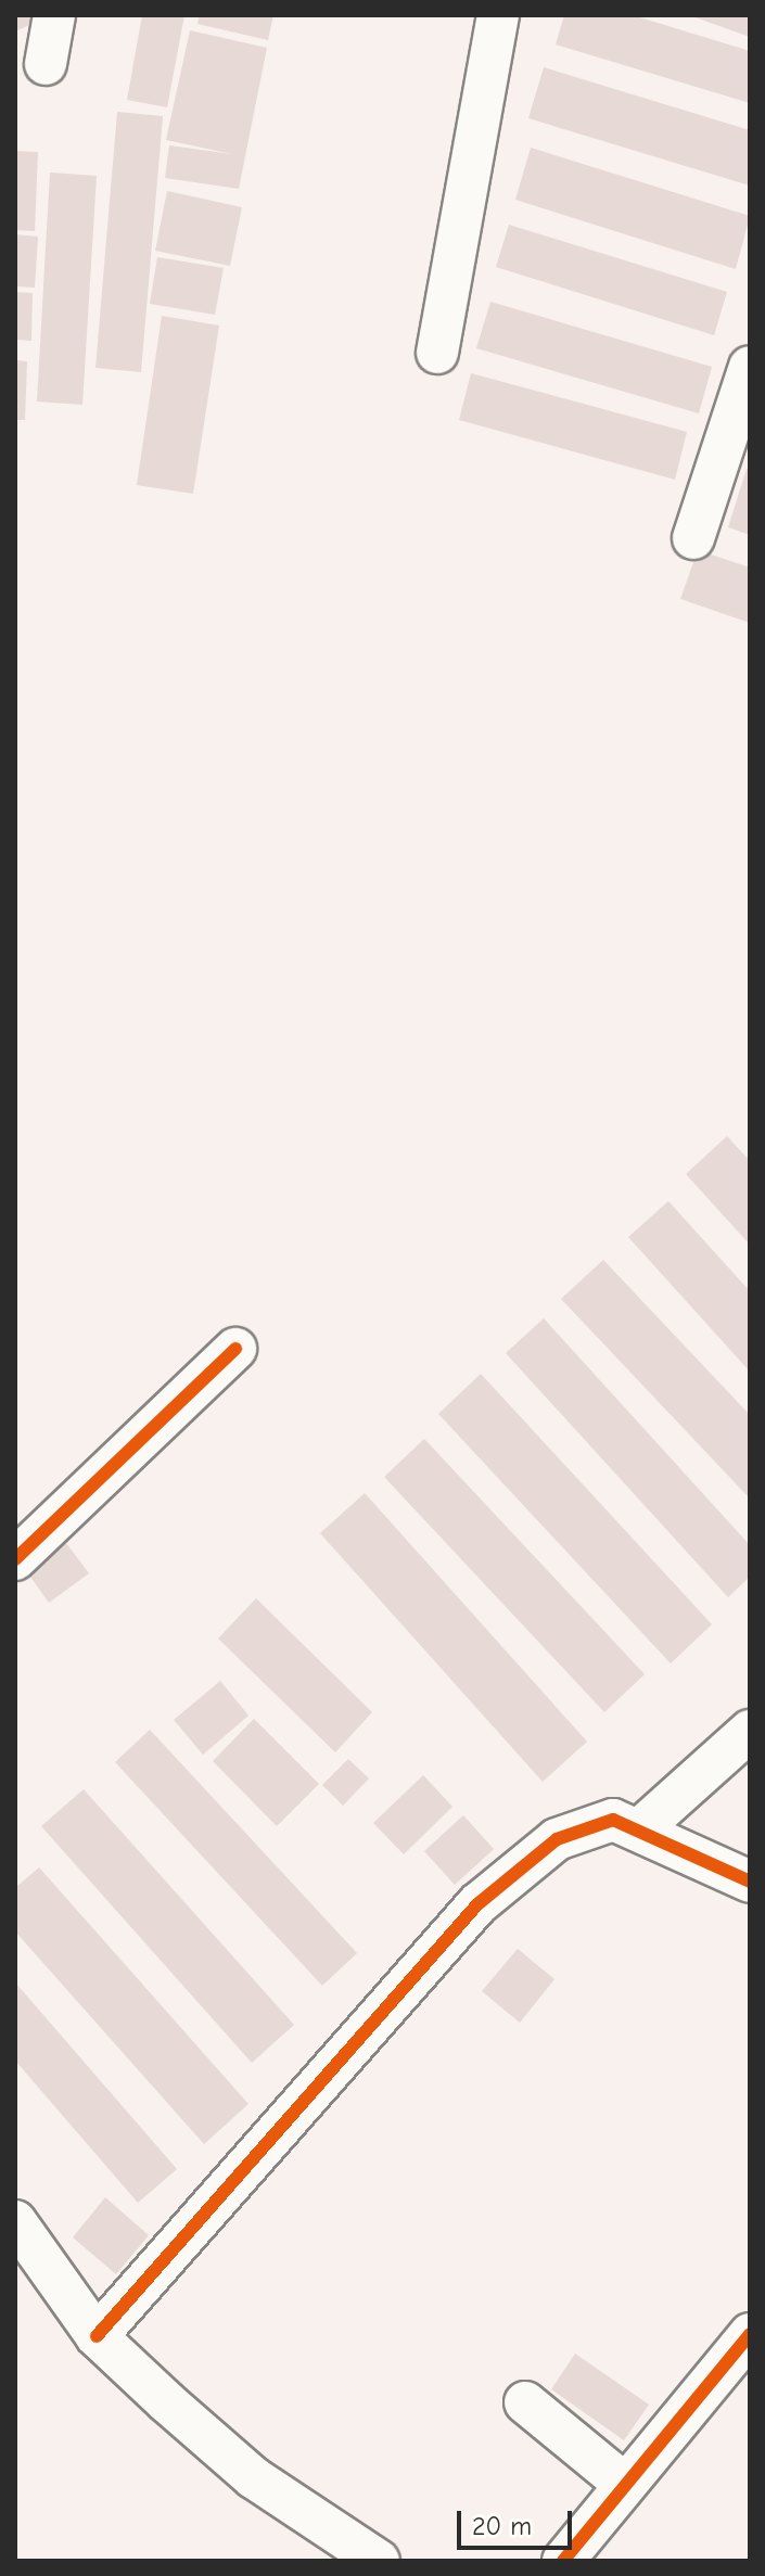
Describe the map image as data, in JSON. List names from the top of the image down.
{
  "scale_bar": "20 m"
}
